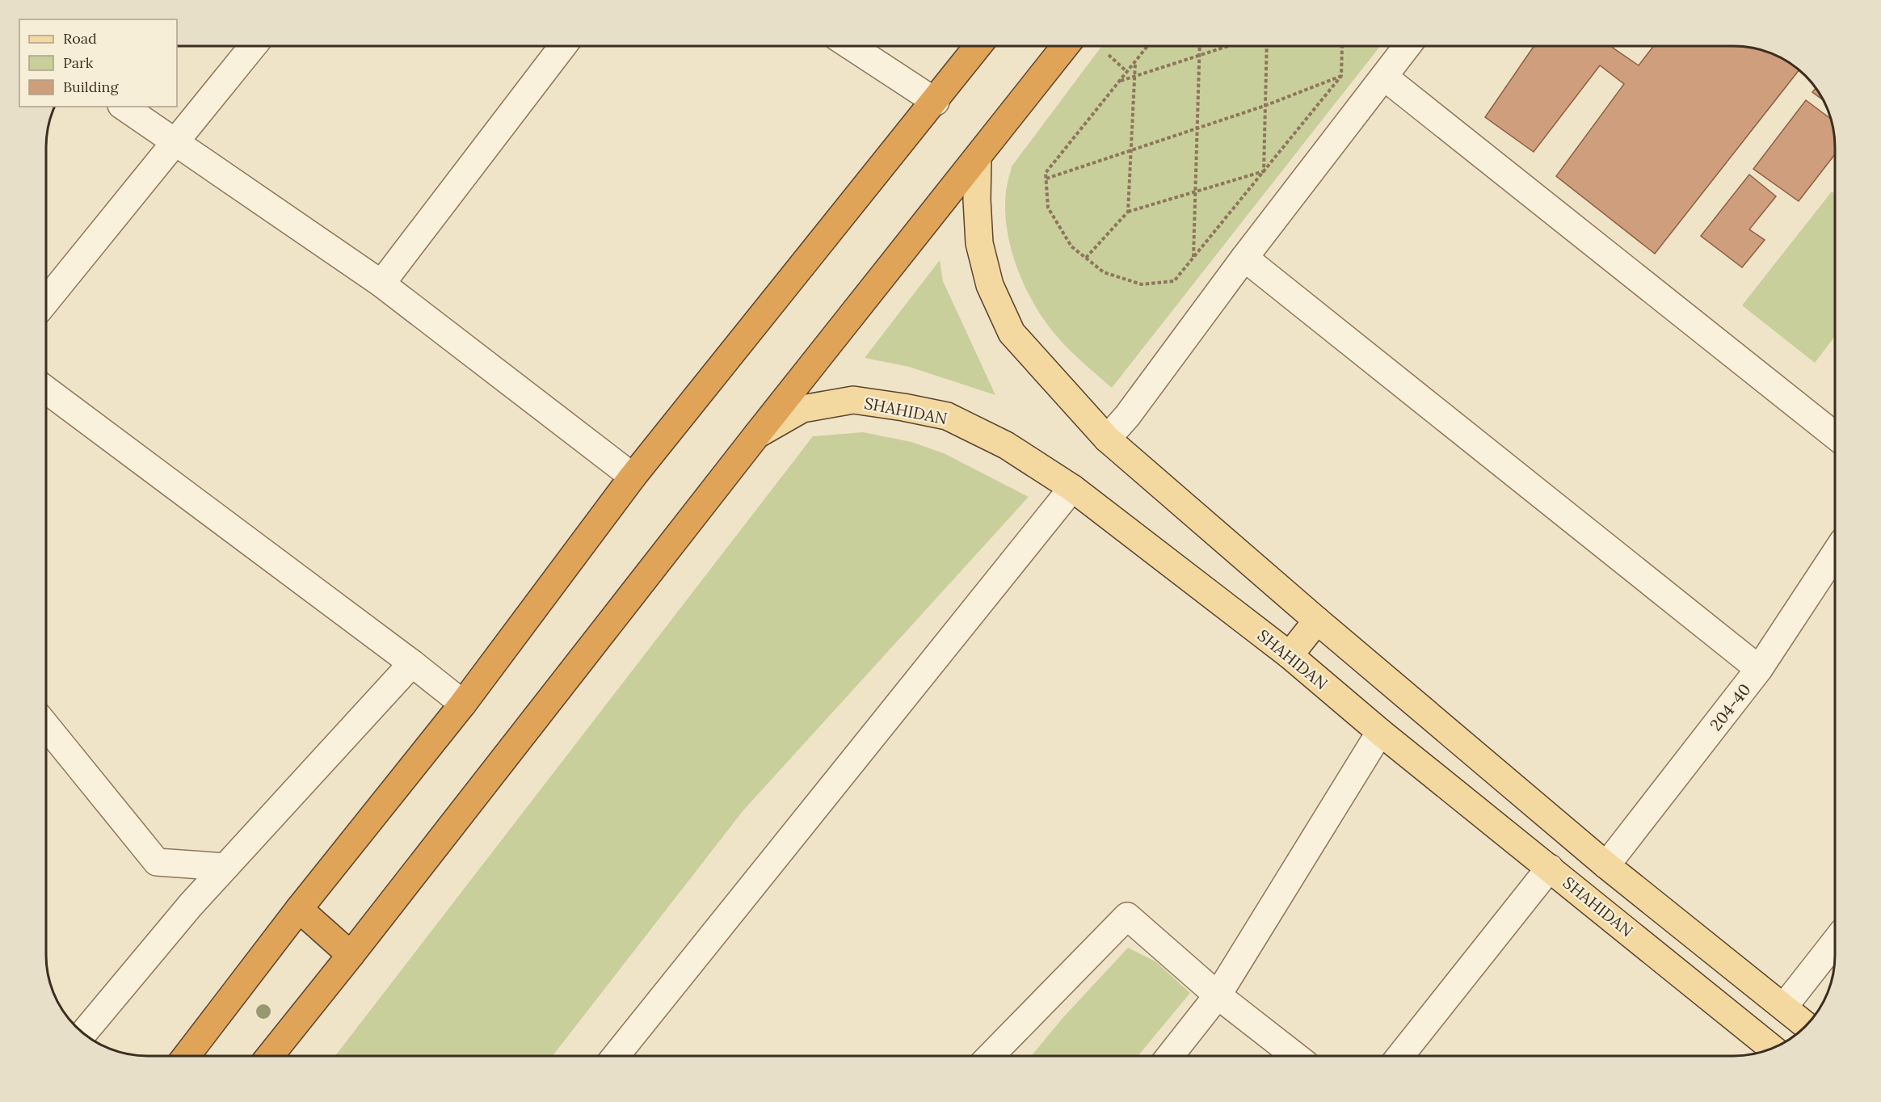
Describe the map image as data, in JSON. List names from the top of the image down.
{
  "streets": {
    "main road": ["SHAHIDAN"],
    "street": ["204-40"]
  },
  "legend": ["Road", "Park", "Building"]
}
